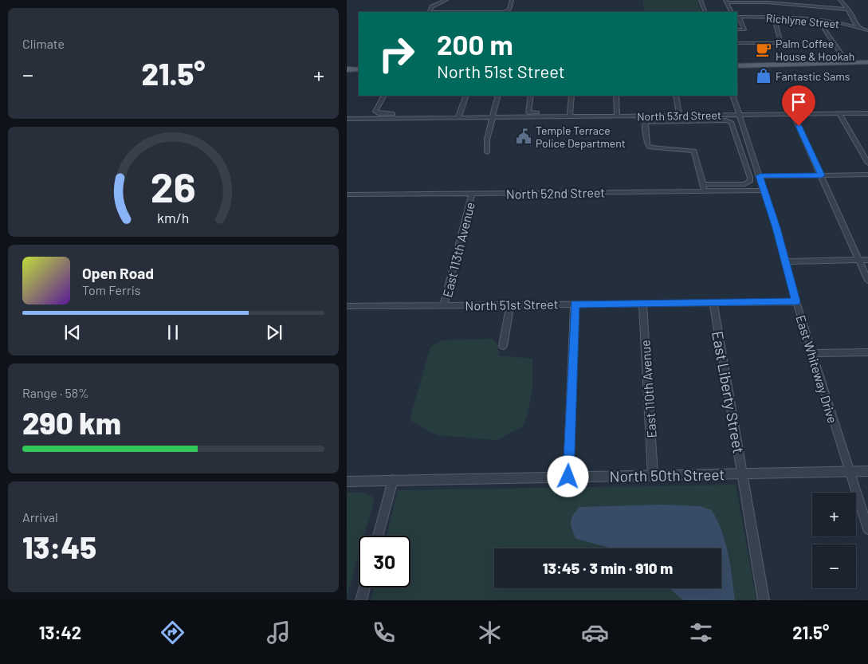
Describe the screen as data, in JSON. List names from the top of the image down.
{
  "streets": {
    "street": [
      "Richlyne Street",
      "North 53rd Street",
      "North 52nd Street",
      "East 113th Avenue",
      "North 51st Street",
      "East Whiteway Drive",
      "East 110th Avenue",
      "East Liberty Street",
      "North 50th Street"
    ]
  },
  "crossings": [
    ["North 53rd Street", "East Whiteway Drive"],
    ["North 52nd Street", "East 113th Avenue"],
    ["North 52nd Street", "East Whiteway Drive"],
    ["East 113th Avenue", "North 51st Street"],
    ["North 51st Street", "East Whiteway Drive"],
    ["North 51st Street", "East 110th Avenue"],
    ["North 51st Street", "East Liberty Street"],
    ["East Whiteway Drive", "North 50th Street"],
    ["East 110th Avenue", "North 50th Street"],
    ["East Liberty Street", "North 50th Street"]
  ],
  "places": {
    "cafe": ["Palm Coffee House & Hookah"],
    "shop": ["Fantastic Sams"],
    "public building": ["Temple Terrace Police Department"]
  },
  "page": {
    "tile": [
      "Climate",
      ["Range · 58%", "290 km"],
      ["Arrival", "13:45"]
    ],
    "turn": ["200 m", "North 51st Street"],
    "heat": ["−", "21.5°", "+"],
    "song": ["Open Road", "Tom Ferris"],
    "map_buttons": ["+", "−"],
    "limit": "30",
    "trip": "13:45 · 3 min · 910 m",
    "tabs": ["13:42", "21.5°"],
    "gauge": ["26", "km/h"]
  }
}
